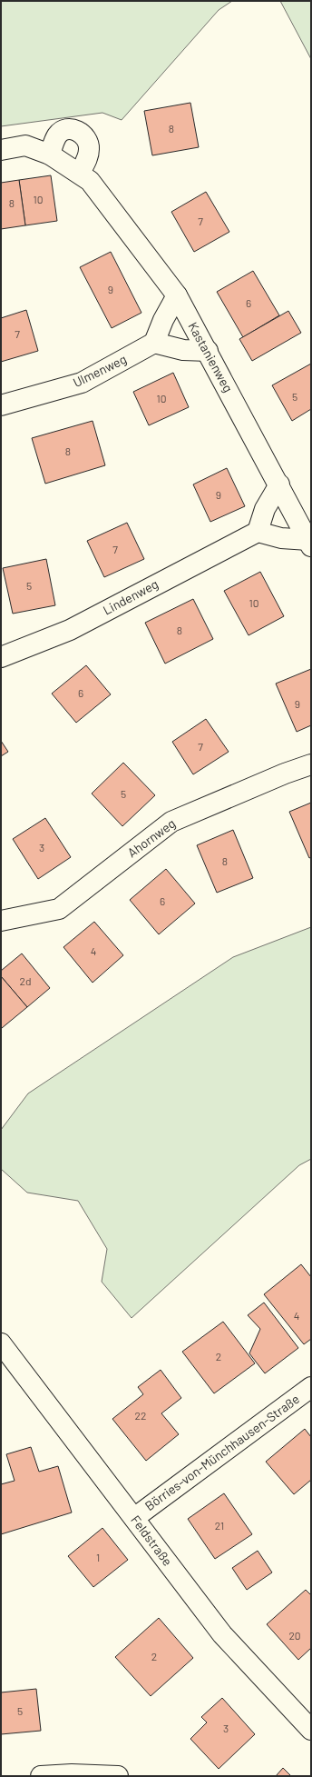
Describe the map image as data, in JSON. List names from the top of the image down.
{
  "streets": {
    "street": [
      "Kastanienweg",
      "Ulmenweg",
      "Lindenweg",
      "Ahornweg",
      "Börries-von-Münchhausen-Straße",
      "Feldstraße"
    ]
  },
  "crossings": [
    ["Börries-von-Münchhausen-Straße", "Feldstraße"]
  ],
  "house_numbers": [
    "8",
    "10",
    "8",
    "7",
    "9",
    "6",
    "7",
    "5",
    "10",
    "8",
    "9",
    "7",
    "5",
    "10",
    "8",
    "6",
    "9",
    "7",
    "5",
    "3",
    "8",
    "6",
    "4",
    "2d",
    "4",
    "2",
    "22",
    "21",
    "1",
    "20",
    "2",
    "5",
    "3"
  ]
}
